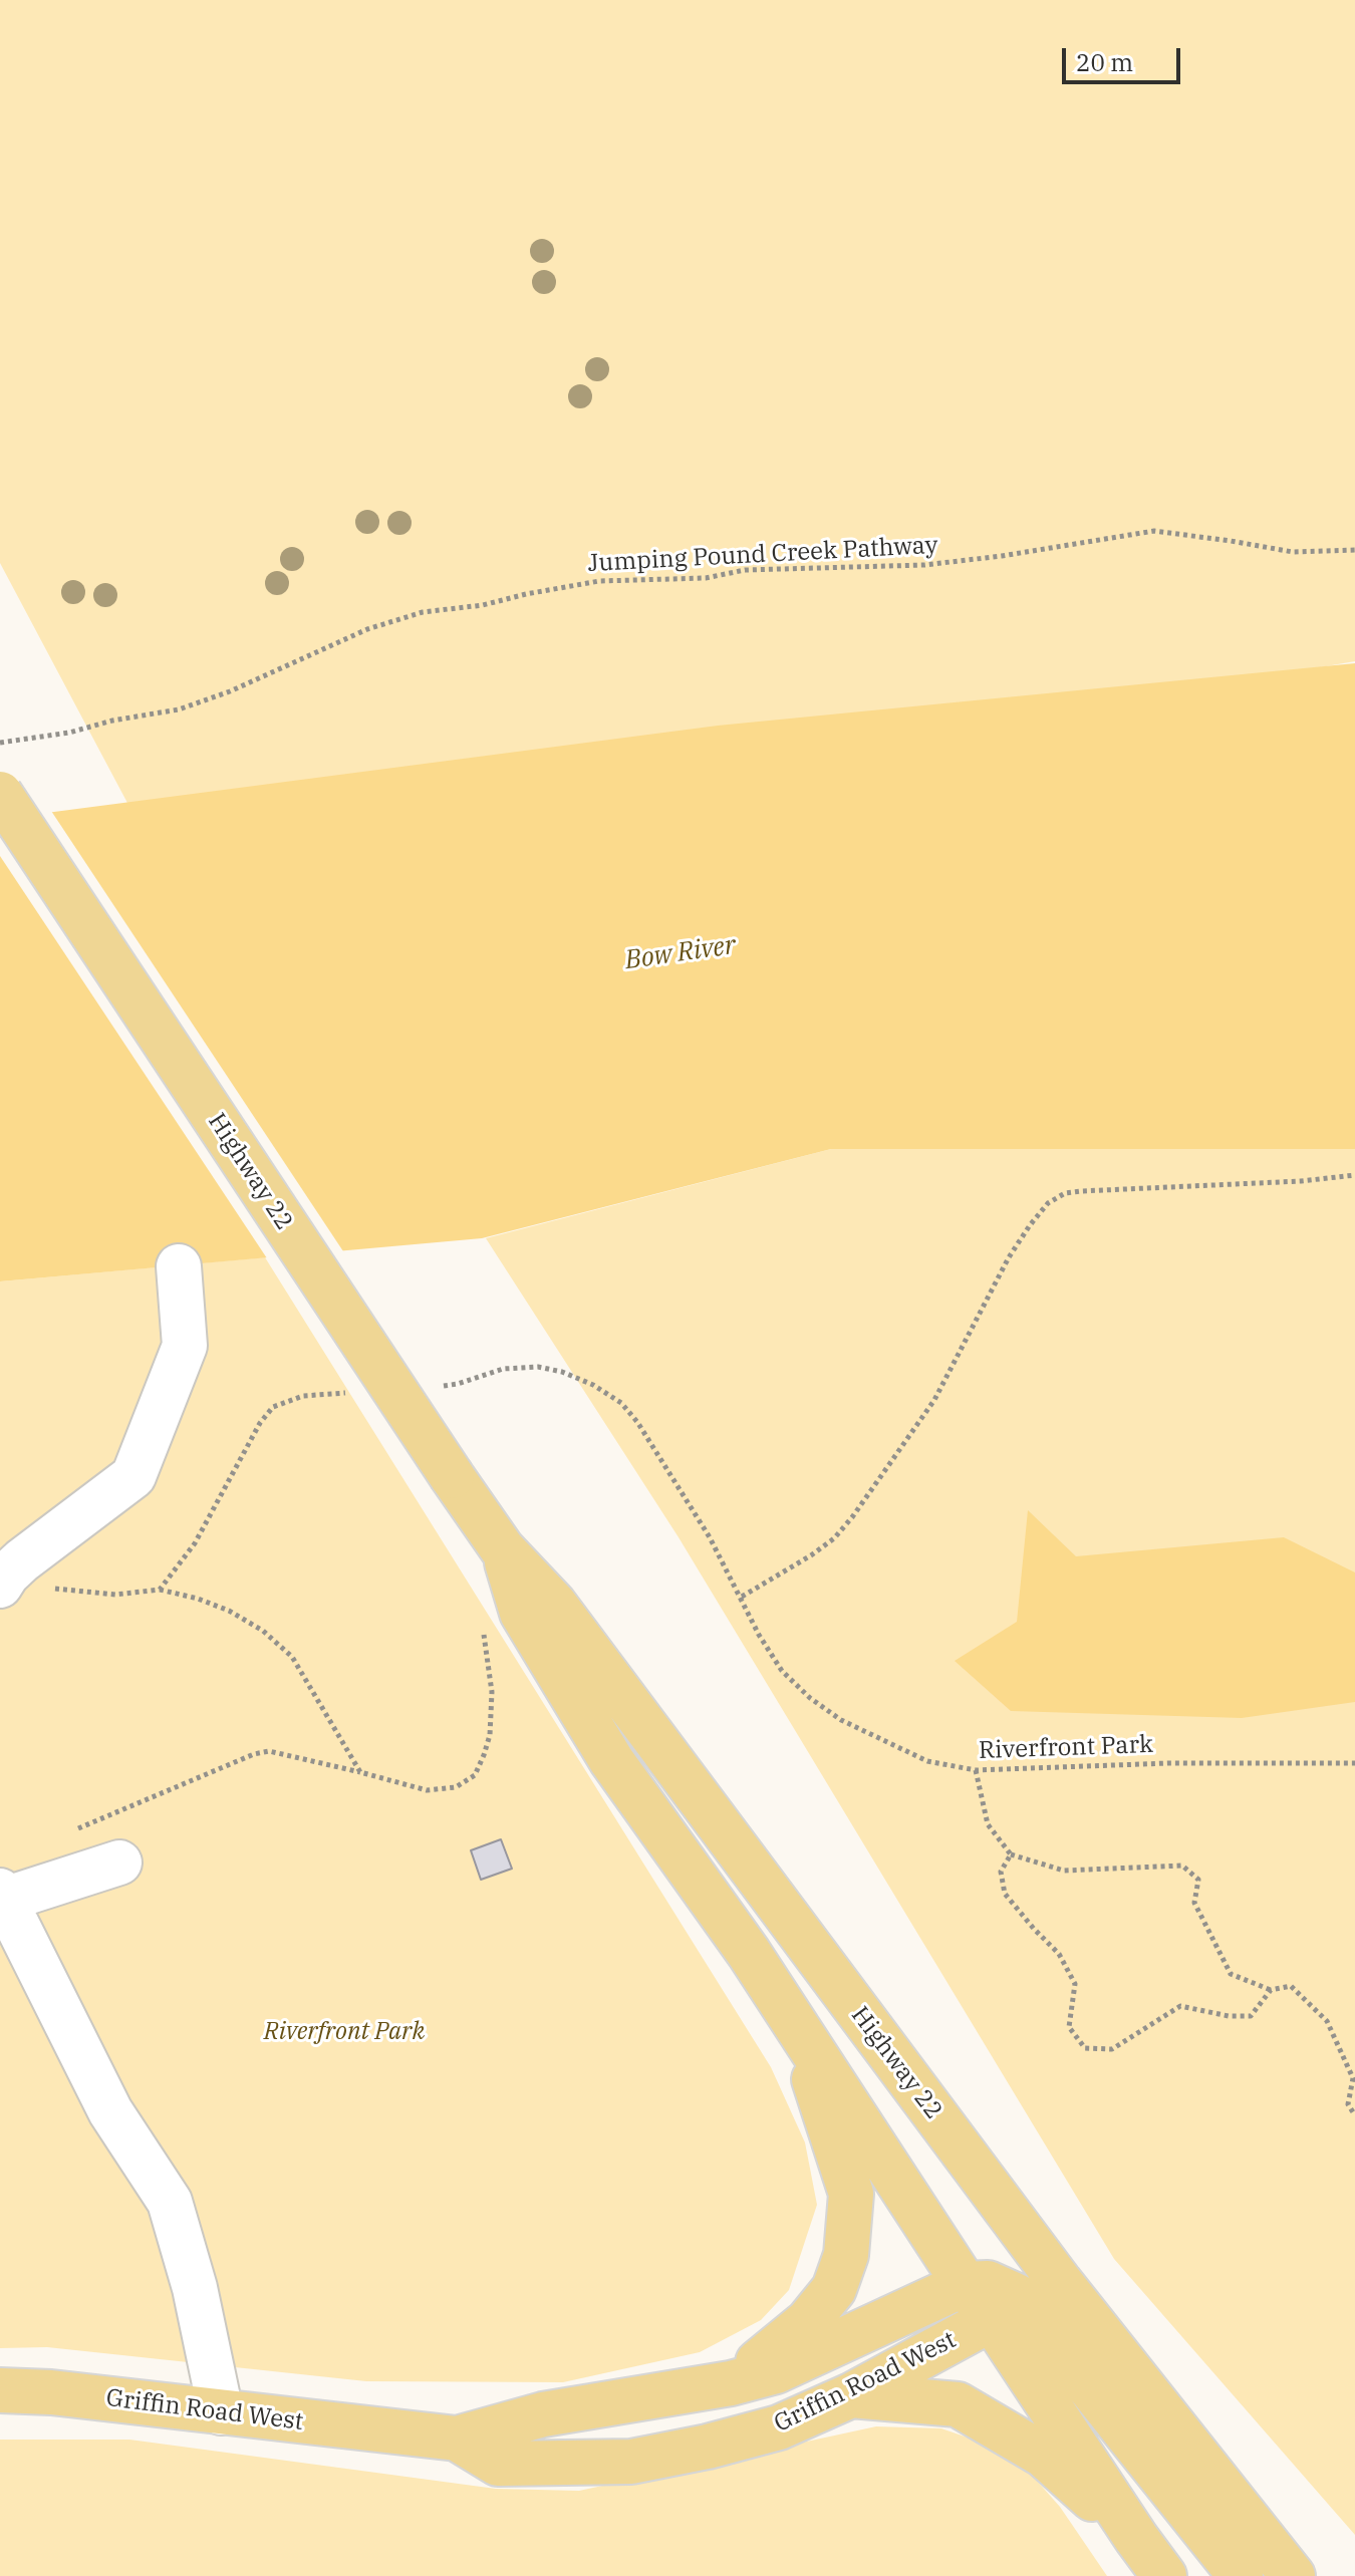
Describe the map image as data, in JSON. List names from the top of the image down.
{
  "streets": {
    "main road": ["Highway 22", "Griffin Road West"],
    "path": ["Jumping Pound Creek Pathway", "Riverfront Park"]
  },
  "crossings": [
    ["Highway 22", "Griffin Road West"]
  ],
  "water": ["Bow River"],
  "parks": ["Riverfront Park"],
  "scale_bar": "20 m"
}
